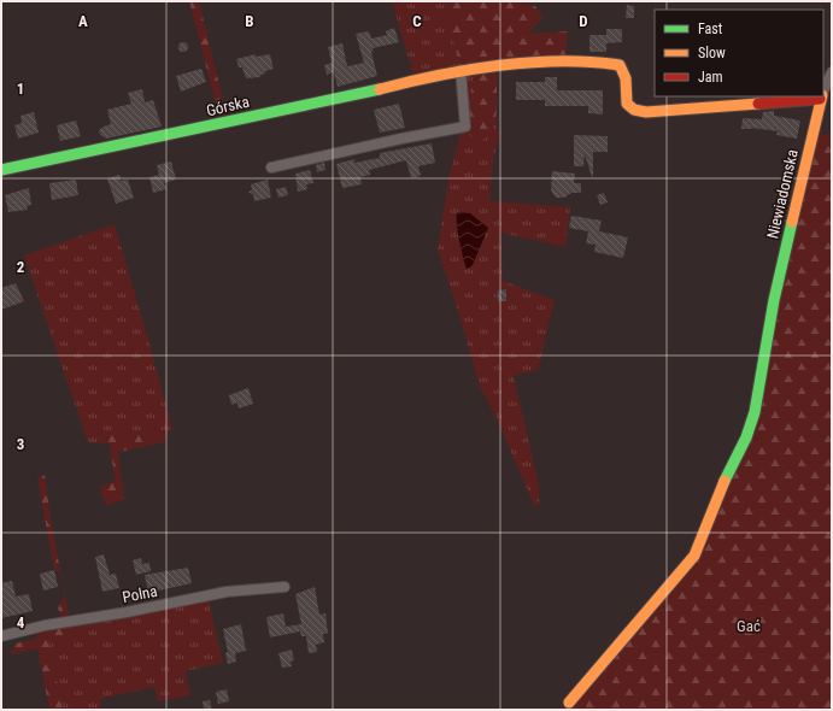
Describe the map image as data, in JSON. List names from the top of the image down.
{
  "streets": {
    "street": ["Górska", "Niewiadomska", "Polna"]
  },
  "crossings": [
    ["Górska", "Niewiadomska"]
  ],
  "parks": ["Gać"],
  "legend": ["Fast", "Slow", "Jam"],
  "grid": {
    "columns": [
      "A",
      "B",
      "C",
      "D"
    ],
    "rows": [
      "1",
      "2",
      "3",
      "4"
    ]
  }
}
